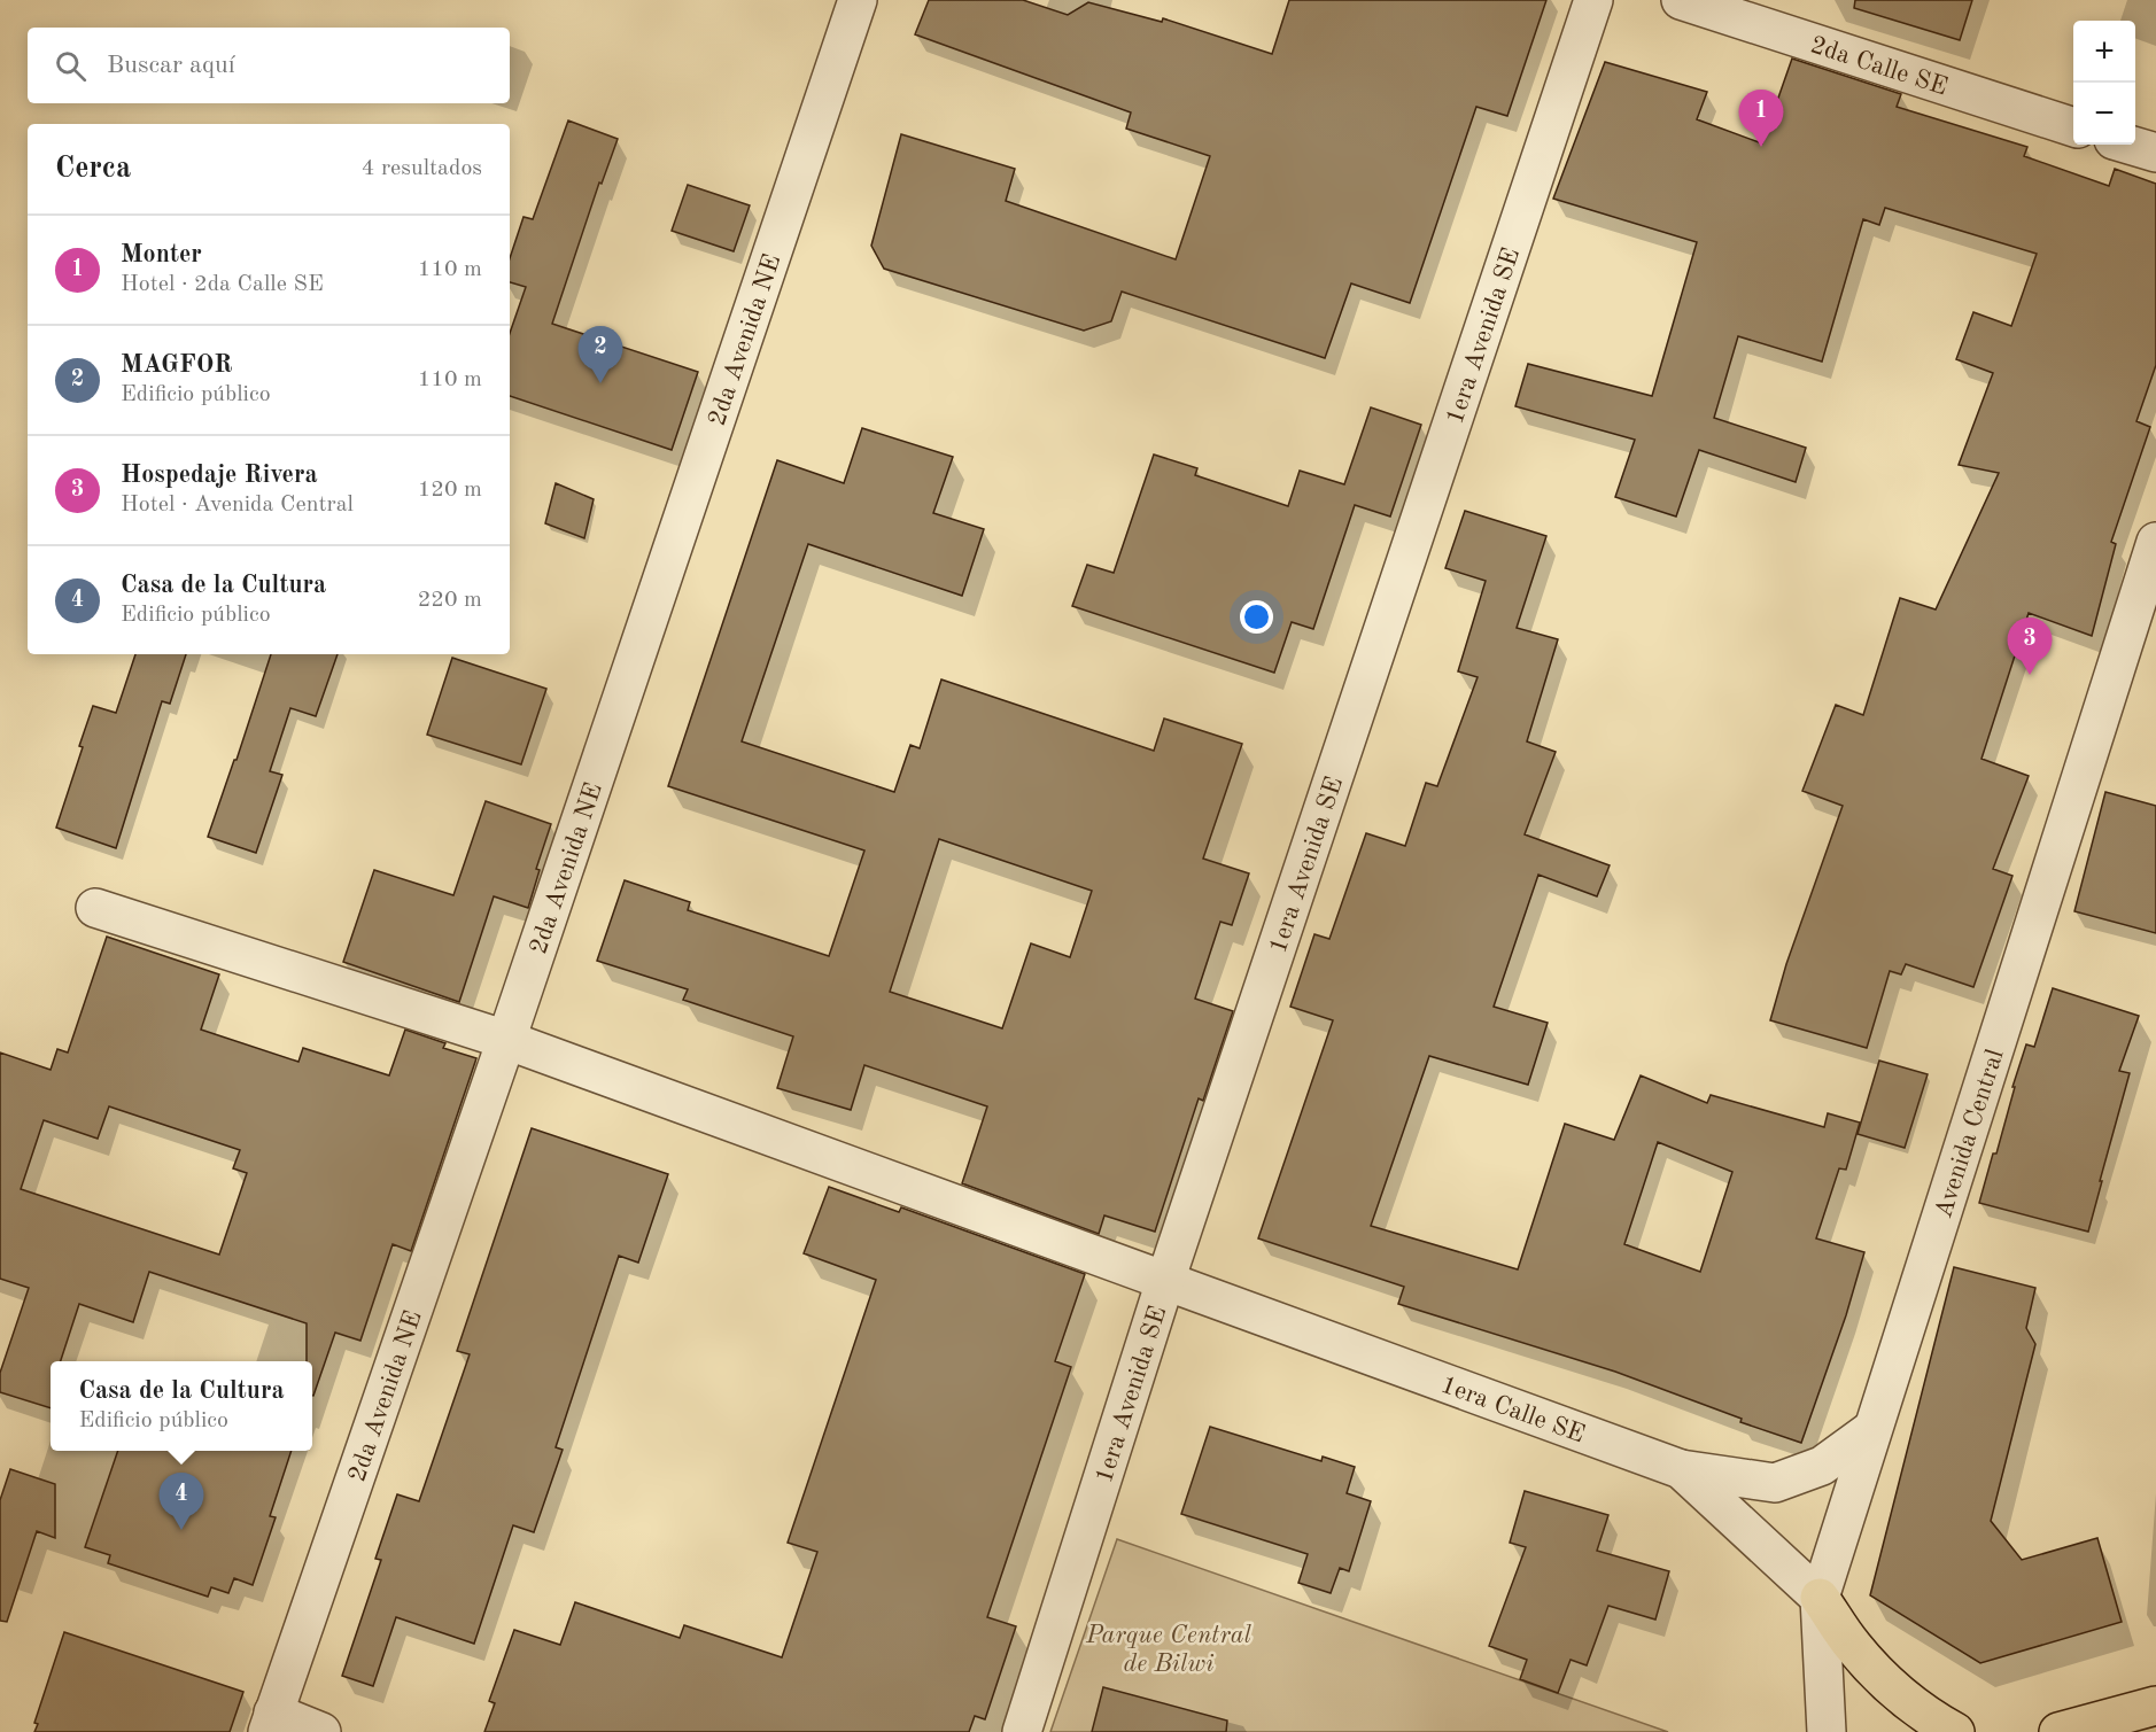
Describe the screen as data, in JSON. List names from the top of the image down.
{
  "streets": {
    "street": [
      "2da Calle SE",
      "1era Avenida SE",
      "2da Avenida NE",
      "Avenida Central",
      "1era Calle SE"
    ]
  },
  "crossings": [
    ["1era Avenida SE", "1era Calle SE"],
    ["2da Avenida NE", "1era Calle SE"],
    ["Avenida Central", "1era Calle SE"]
  ],
  "parks": ["Parque Central de Bilwi"],
  "page": {
    "map_buttons": ["+", "−"],
    "search": "Buscar aquí",
    "pins": [
      "1",
      "2",
      "3",
      "4"
    ],
    "heading": ["Cerca", "4 resultados"],
    "list": [
      {
        "mark": "1",
        "name": "Monter",
        "note": "Hotel · 2da Calle SE",
        "value": "110 m"
      },
      {
        "mark": "2",
        "name": "MAGFOR",
        "note": "Edificio público",
        "value": "110 m"
      },
      {
        "mark": "3",
        "name": "Hospedaje Rivera",
        "note": "Hotel · Avenida Central",
        "value": "120 m"
      },
      {
        "mark": "4",
        "name": "Casa de la Cultura",
        "note": "Edificio público",
        "value": "220 m"
      }
    ],
    "popup": ["Casa de la Cultura", "Edificio público"]
  }
}
